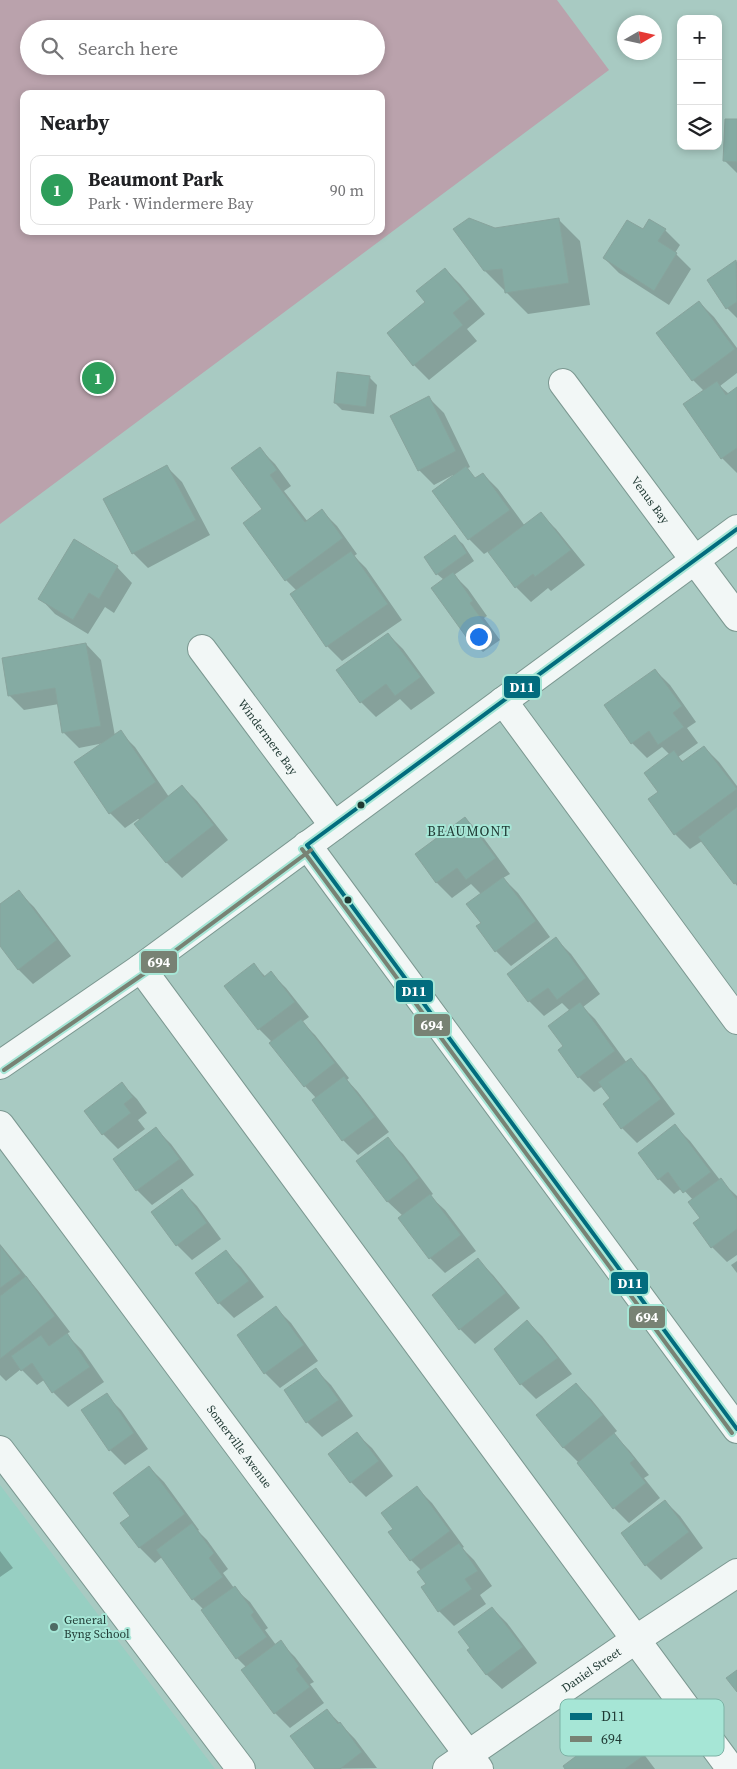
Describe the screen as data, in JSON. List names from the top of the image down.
{
  "streets": {
    "street": [
      "Venus Bay",
      "Windermere Bay",
      "Somerville Avenue",
      "Daniel Street"
    ]
  },
  "crossings": [
    ["Somerville Avenue", "Daniel Street"]
  ],
  "districts": ["BEAUMONT"],
  "places": ["General Byng School"],
  "lines": ["transit line D11", "transit line 694"],
  "legend": ["D11", "694"],
  "north": "right",
  "page": {
    "map_buttons": ["+", "−"],
    "search": "Search here",
    "heading": "Nearby",
    "list": [
      {
        "mark": "1",
        "name": "Beaumont Park",
        "note": "Park · Windermere Bay",
        "value": "90 m"
      }
    ],
    "pins": "1"
  }
}
